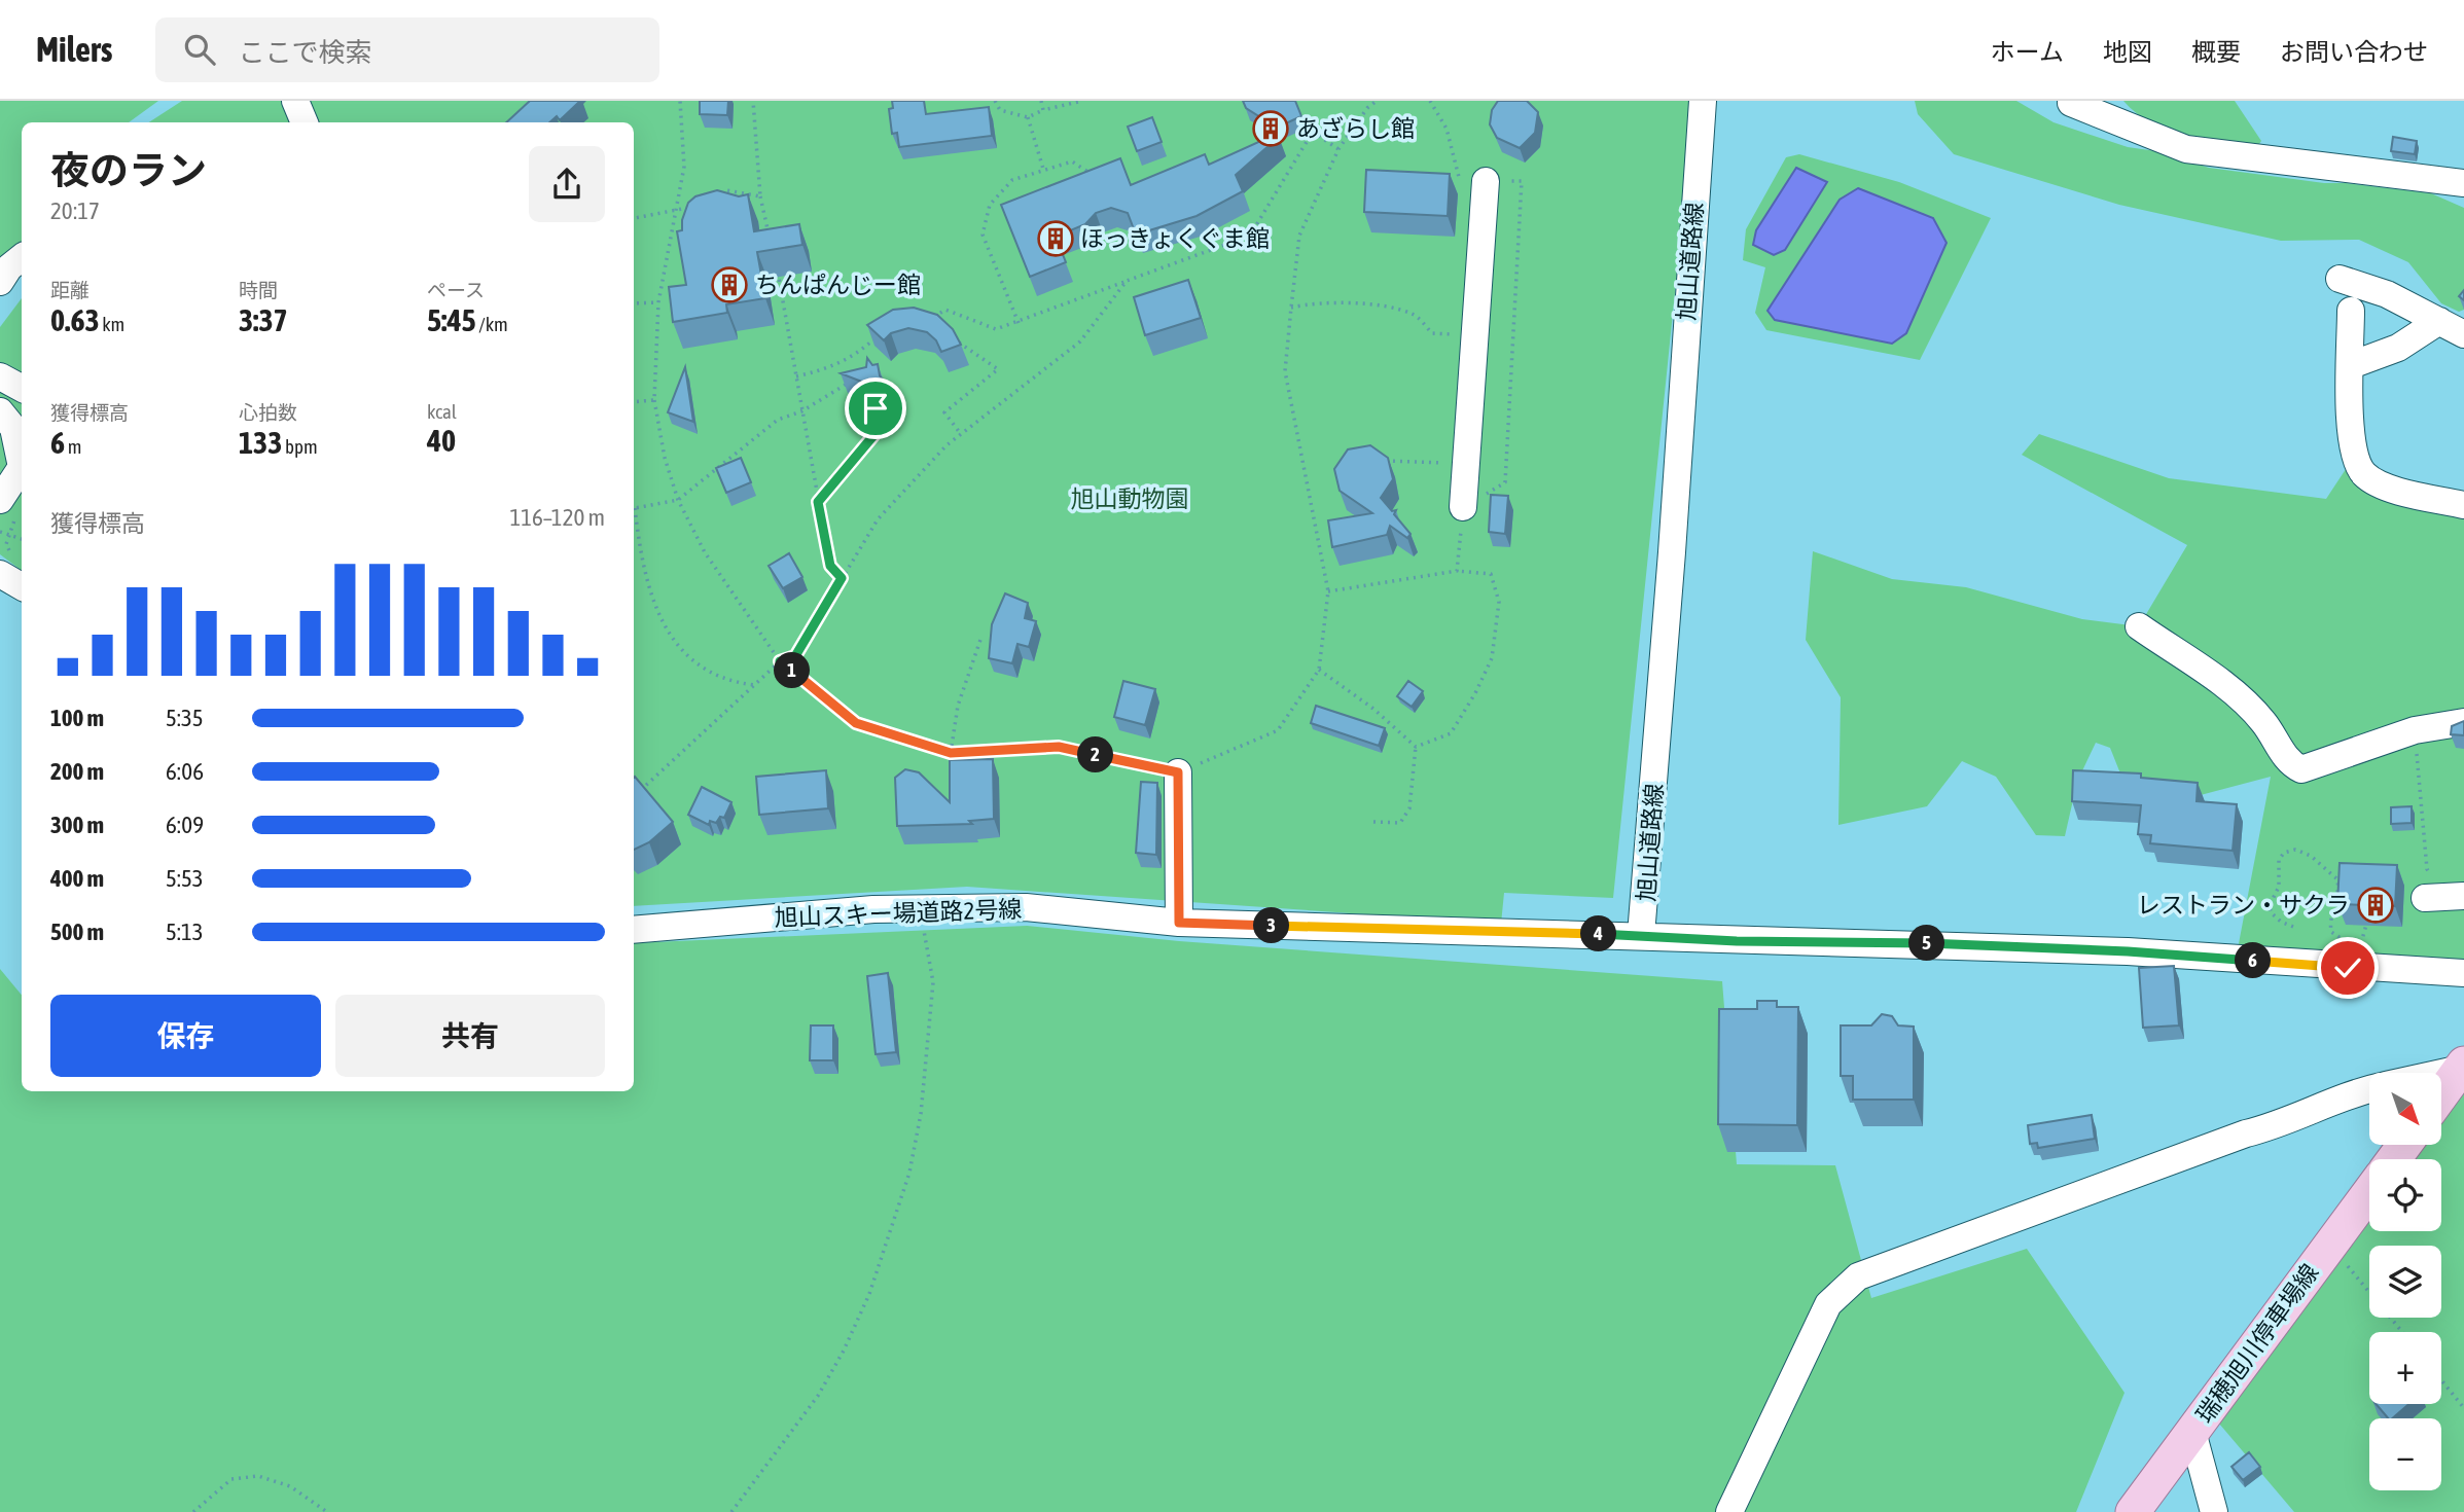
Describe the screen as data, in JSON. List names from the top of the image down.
{
  "streets": {
    "main road": ["瑞穂旭川停車場線"],
    "street": ["旭山道路線", "旭山スキー場道路2号線"]
  },
  "crossings": [
    ["旭山道路線", "旭山スキー場道路2号線"]
  ],
  "parks": ["旭山動物園"],
  "places": {
    "building": [
      "あざらし館",
      "ほっきょくぐま館",
      "ちんぱんじー館",
      "レストラン・サクラ"
    ]
  },
  "north": "bottom right",
  "page": {
    "header": "Milers",
    "search": "ここで検索",
    "nav": [
      "ホーム",
      "地図",
      "概要",
      "お問い合わせ"
    ],
    "heading": ["夜のラン", "20:17"],
    "stats": [
      ["距離", "0.63 km"],
      ["時間", "3:37"],
      ["ペース", "5:45 /km"],
      ["獲得標高", "6 m"],
      ["心拍数", "133 bpm"],
      ["kcal", "40"]
    ],
    "chart": ["獲得標高", "116–120 m"],
    "pins": [
      "1",
      "2",
      "3",
      "4",
      "5",
      "6"
    ],
    "list": [
      {
        "name": "100 m",
        "note": "5:35"
      },
      {
        "name": "200 m",
        "note": "6:06"
      },
      {
        "name": "300 m",
        "note": "6:09"
      },
      {
        "name": "400 m",
        "note": "5:53"
      },
      {
        "name": "500 m",
        "note": "5:13"
      }
    ],
    "buttons": ["保存", "共有"],
    "map_buttons": ["+", "−"]
  }
}
